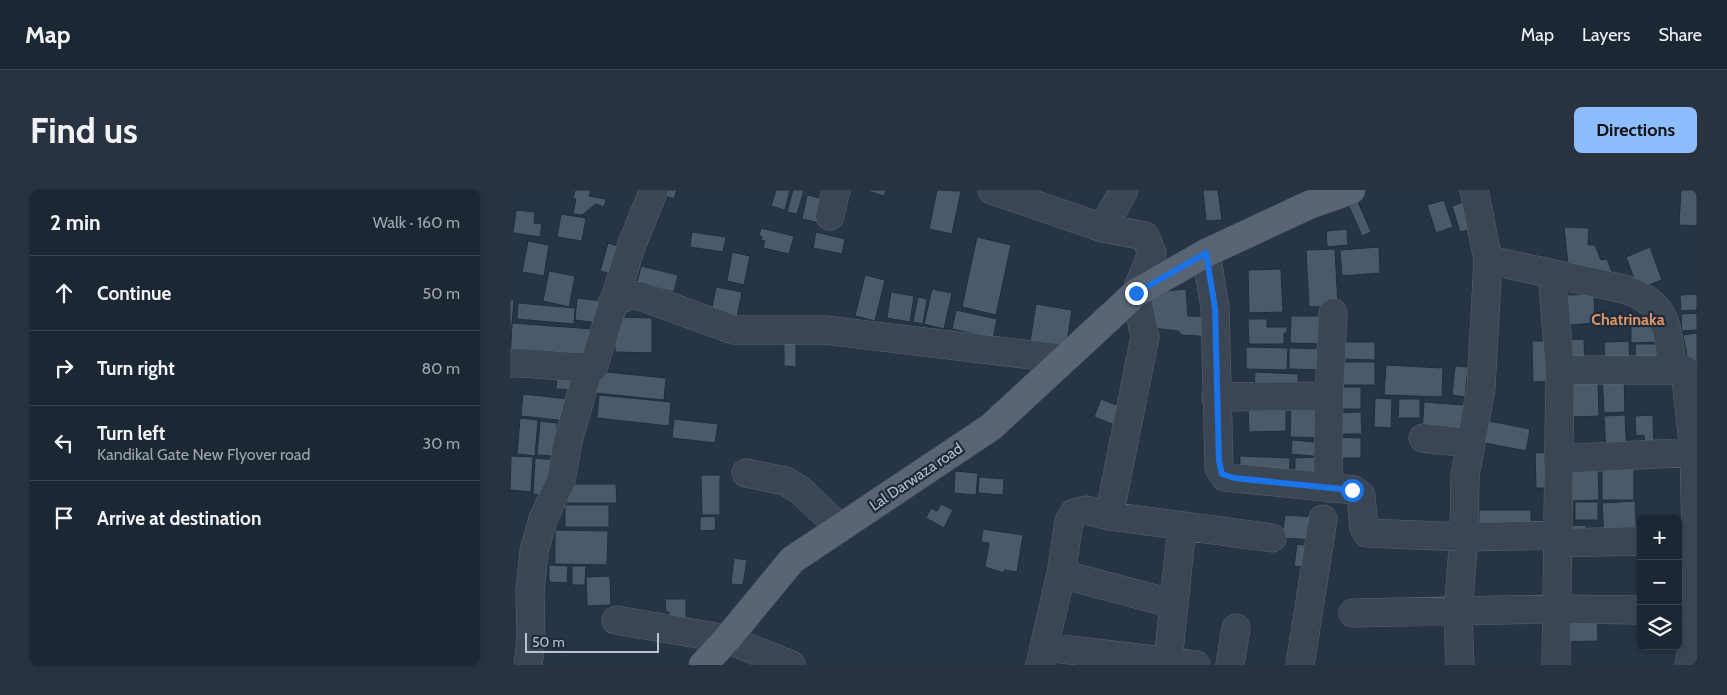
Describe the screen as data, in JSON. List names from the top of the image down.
{
  "streets": {
    "main road": ["Lal Darwaza road"]
  },
  "districts": ["Chatrinaka"],
  "scale_bar": "50 m",
  "page": {
    "header": "Map",
    "nav": ["Map", "Layers", "Share"],
    "buttons": "Directions",
    "title": "Find us",
    "heading": ["2 min", "Walk · 160 m"],
    "list": [
      ["Continue", "50 m"],
      ["Turn right", "80 m"],
      ["Turn left", "Kandikal Gate New Flyover road", "30 m"],
      "Arrive at destination"
    ],
    "map_buttons": ["+", "−"],
    "scale": "50 m"
  }
}
